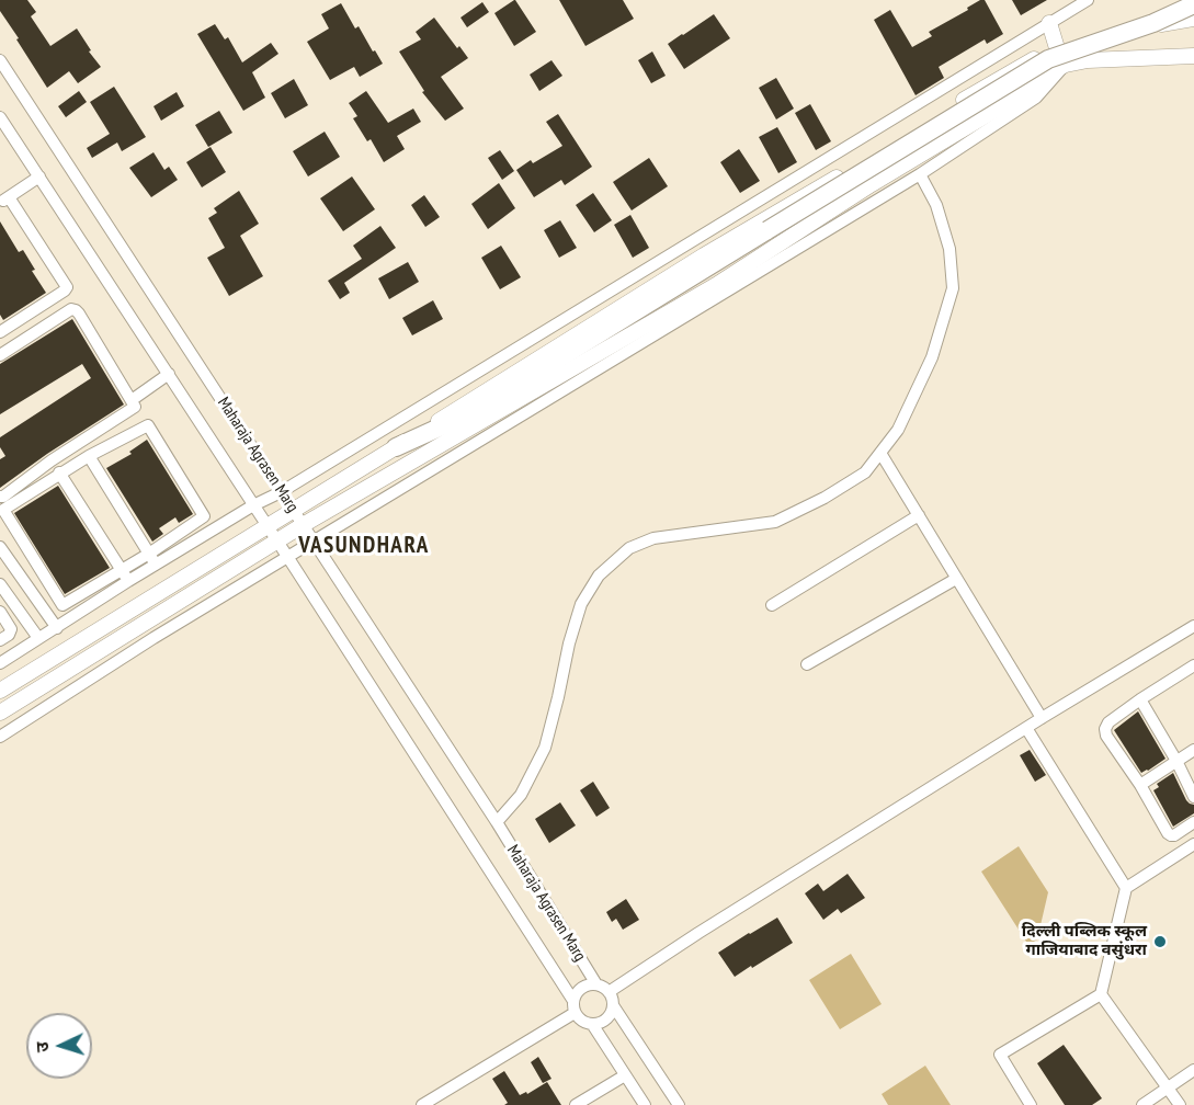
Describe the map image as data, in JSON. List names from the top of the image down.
{
  "streets": {
    "street": ["Maharaja Agrasen Marg"]
  },
  "districts": ["VASUNDHARA"],
  "places": ["दिल्ली पब्लिक स्कूल गाजियाबाद वसुंधरा"],
  "north": "left"
}
